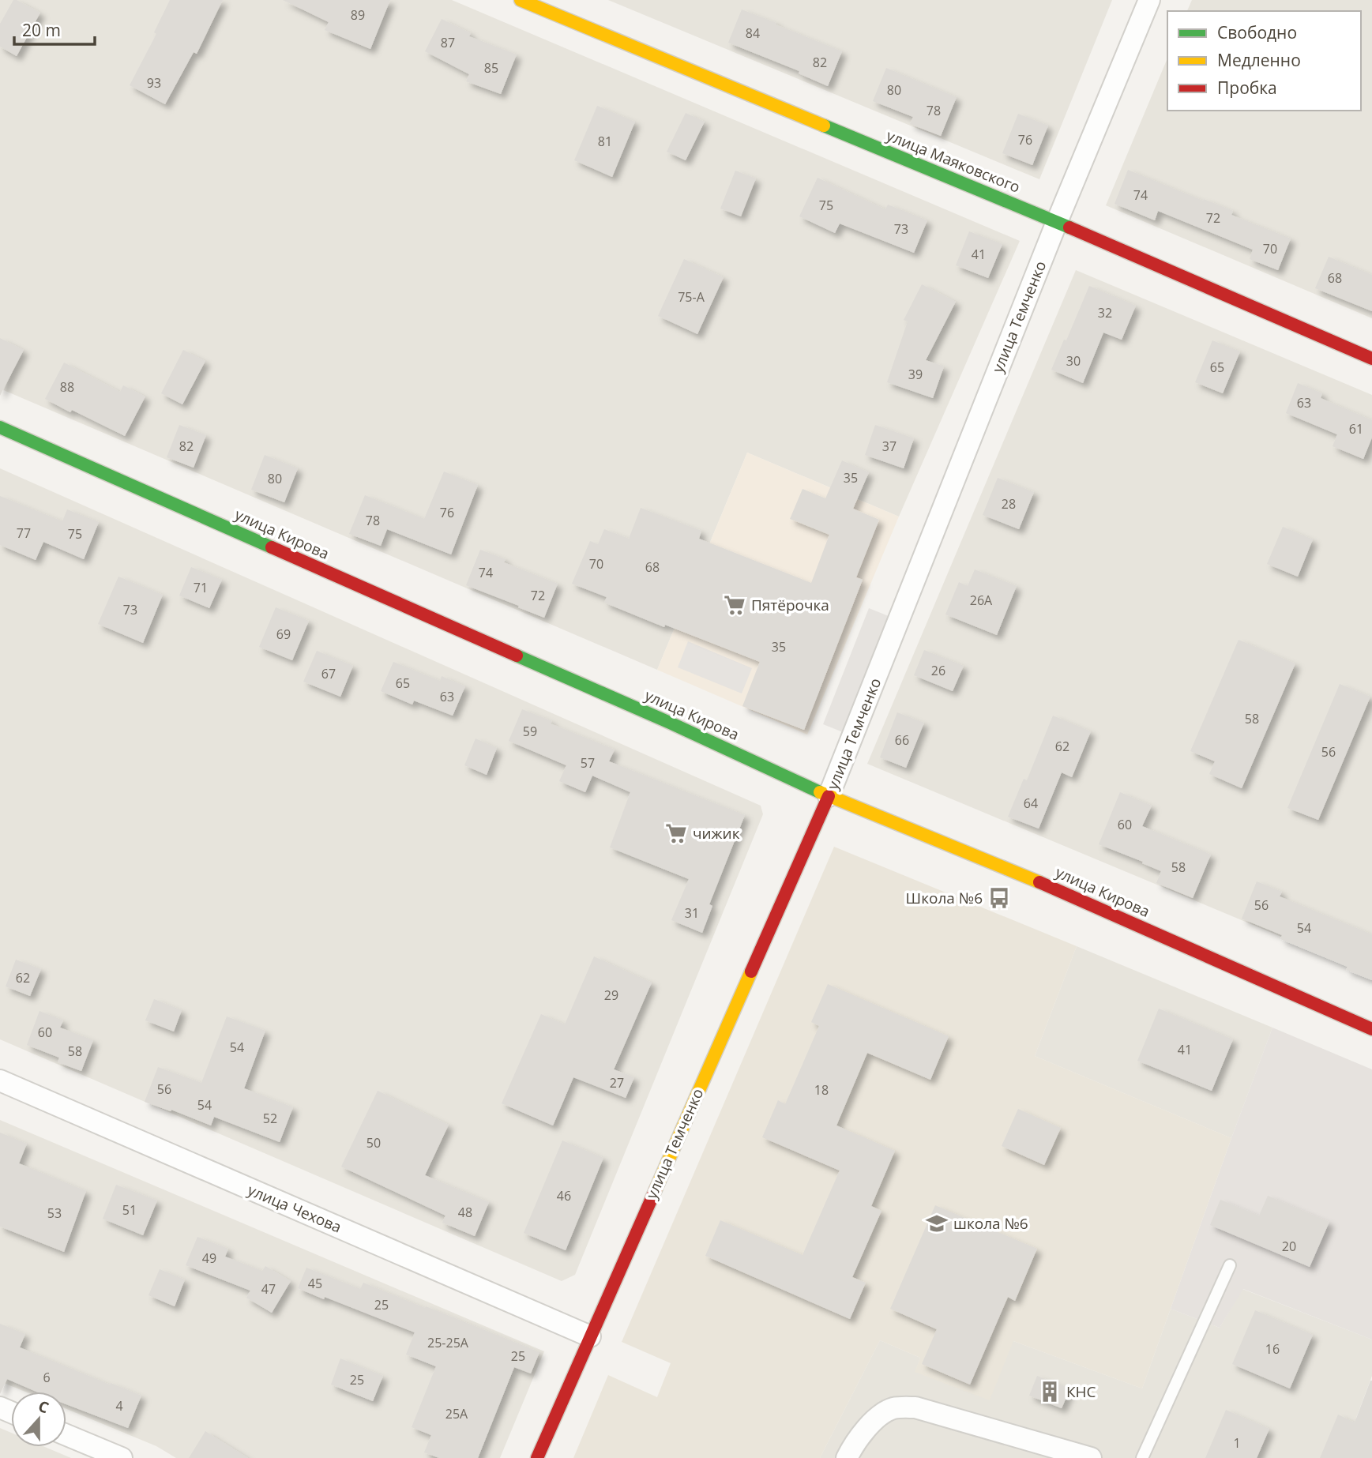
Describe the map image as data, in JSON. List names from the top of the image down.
{
  "streets": {
    "main road": ["улица Маяковского", "улица Темченко", "улица Кирова"],
    "street": ["улица Чехова"]
  },
  "crossings": [
    ["улица Маяковского", "улица Темченко"],
    ["улица Темченко", "улица Кирова"],
    ["улица Темченко", "улица Чехова"]
  ],
  "places": {
    "supermarket": ["Пятёрочка", "чижик"],
    "bus stop": ["Школа №6"],
    "school or university": ["школа №6"],
    "building": ["КНС"]
  },
  "house_numbers": [
    "89",
    "84",
    "87",
    "82",
    "85",
    "93",
    "80",
    "78",
    "76",
    "81",
    "74",
    "75",
    "72",
    "73",
    "70",
    "41",
    "68",
    "75-А",
    "32",
    "30",
    "65",
    "39",
    "88",
    "63",
    "61",
    "82",
    "37",
    "35",
    "80",
    "28",
    "76",
    "78",
    "77",
    "75",
    "70",
    "68",
    "74",
    "71",
    "72",
    "26А",
    "73",
    "69",
    "35",
    "26",
    "67",
    "65",
    "63",
    "58",
    "59",
    "66",
    "62",
    "56",
    "57",
    "64",
    "60",
    "58",
    "56",
    "31",
    "54",
    "62",
    "29",
    "60",
    "54",
    "41",
    "58",
    "27",
    "56",
    "18",
    "54",
    "52",
    "50",
    "46",
    "51",
    "48",
    "53",
    "20",
    "49",
    "45",
    "47",
    "25",
    "25-25А",
    "16",
    "25",
    "6",
    "25",
    "4",
    "25А",
    "1"
  ],
  "legend": ["Свободно", "Медленно", "Пробка"],
  "scale_bar": "20 m",
  "north": "top"
}
